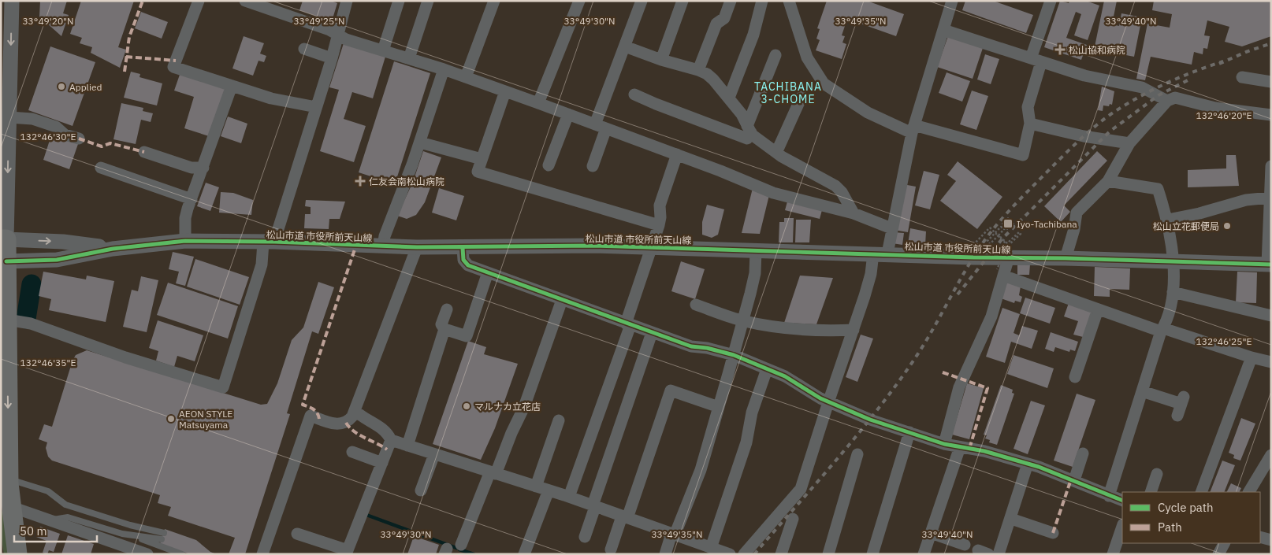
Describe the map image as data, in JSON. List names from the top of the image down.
{
  "streets": {
    "street": ["松山市道 市役所前天山線"]
  },
  "districts": ["TACHIBANA 3-CHOME"],
  "places": {
    "health": ["松山協和病院", "仁友会南松山病院"],
    "other": [
      "Applied",
      "松山立花郵便局",
      "マルナカ立花店",
      "AEON STYLE Matsuyama"
    ],
    "transit": ["Iyo-Tachibana"]
  },
  "legend": ["Cycle path", "Path"],
  "scale_bar": "50 m",
  "coordinates": [
    "33°49'20\"N",
    "33°49'25\"N",
    "33°49'30\"N",
    "33°49'35\"N",
    "33°49'40\"N",
    "132°46'20\"E",
    "132°46'30\"E",
    "132°46'25\"E",
    "132°46'35\"E"
  ]
}
